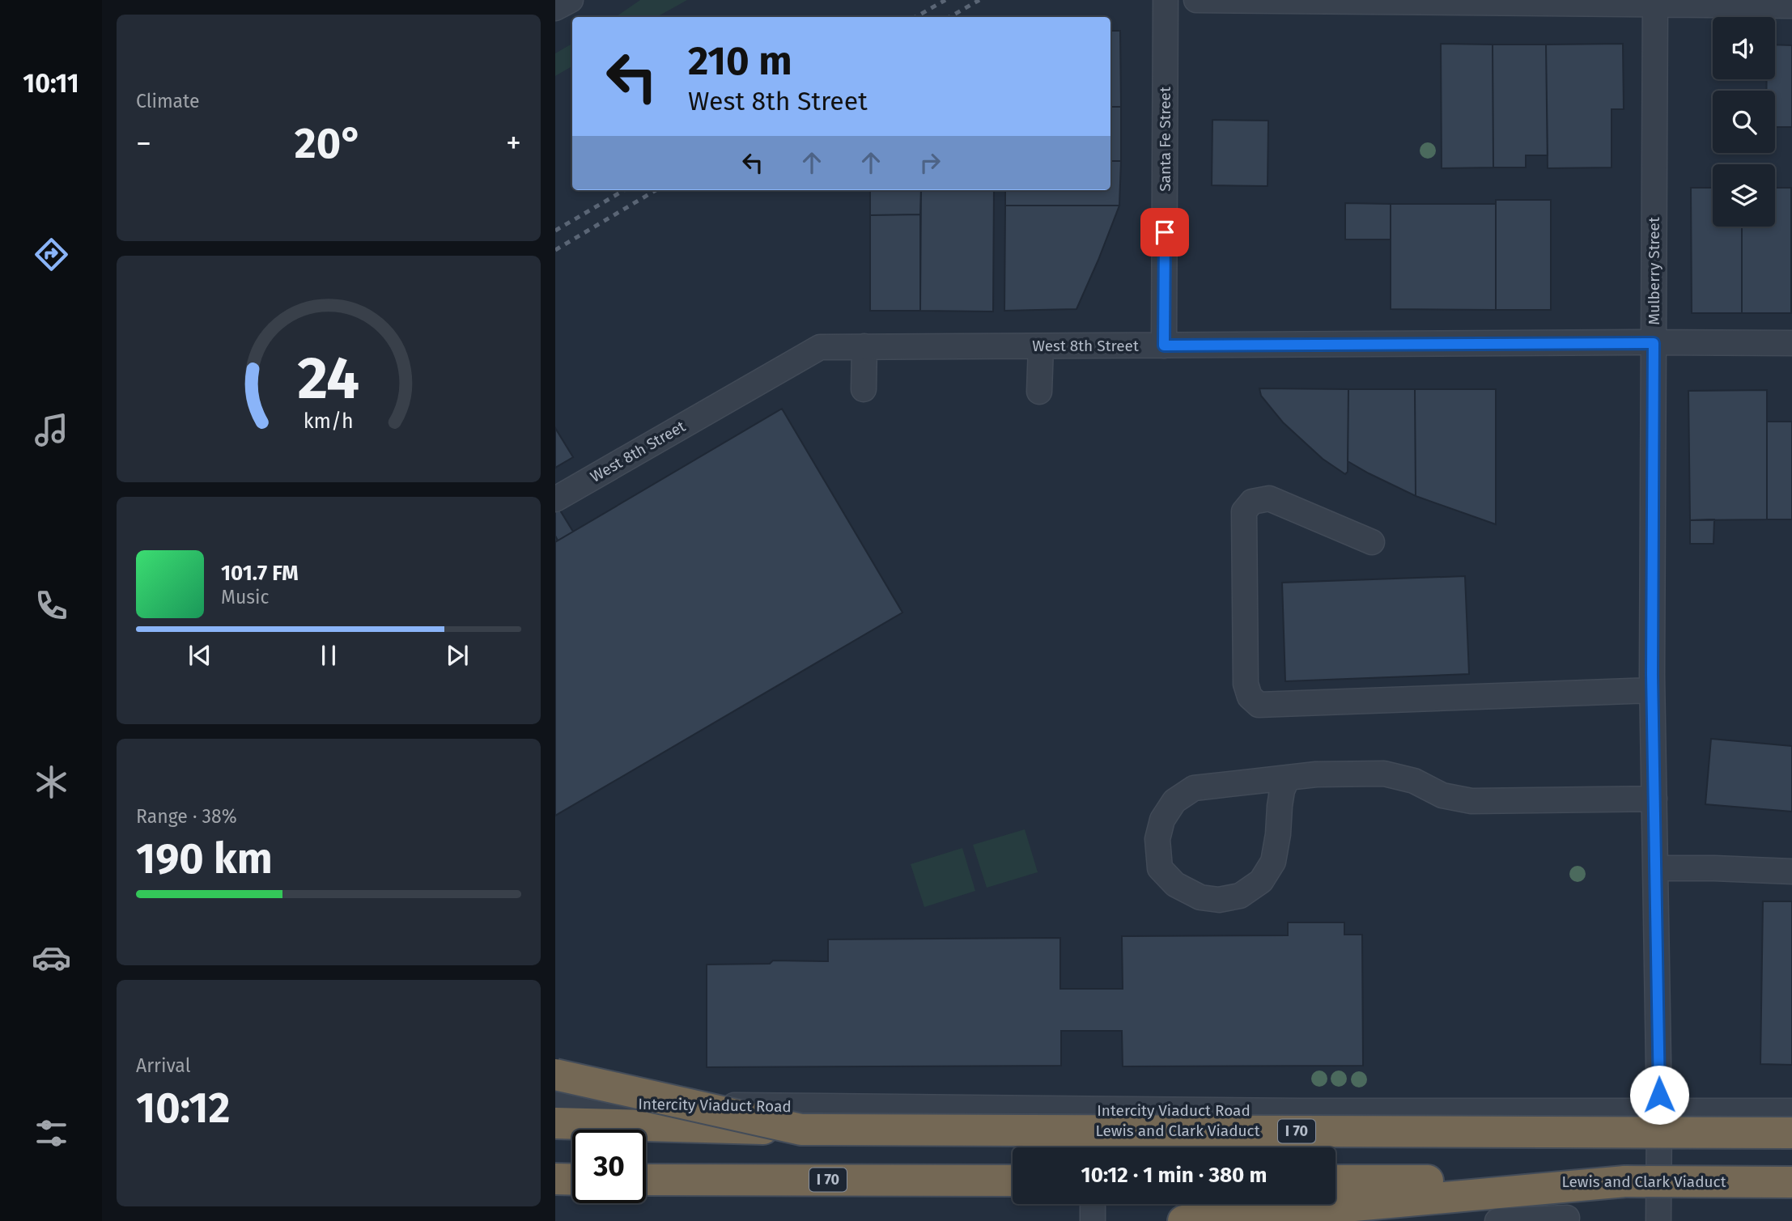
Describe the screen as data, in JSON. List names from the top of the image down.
{
  "streets": {
    "highway": ["Lewis and Clark Viaduct", "I 70"],
    "street": [
      "Santa Fe Street",
      "Mulberry Street",
      "West 8th Street",
      "Intercity Viaduct Road"
    ]
  },
  "crossings": [
    ["Santa Fe Street", "West 8th Street"],
    ["Mulberry Street", "West 8th Street"],
    ["Mulberry Street", "Intercity Viaduct Road"],
    ["Lewis and Clark Viaduct", "I 70"]
  ],
  "page": {
    "tabs": "10:11",
    "tile": [
      "Climate",
      ["Range · 38%", "190 km"],
      ["Arrival", "10:12"]
    ],
    "turn": ["210 m", "West 8th Street"],
    "heat": ["−", "20°", "+"],
    "song": ["101.7 FM", "Music"],
    "limit": "30",
    "trip": "10:12 · 1 min · 380 m",
    "gauge": ["24", "km/h"]
  }
}
